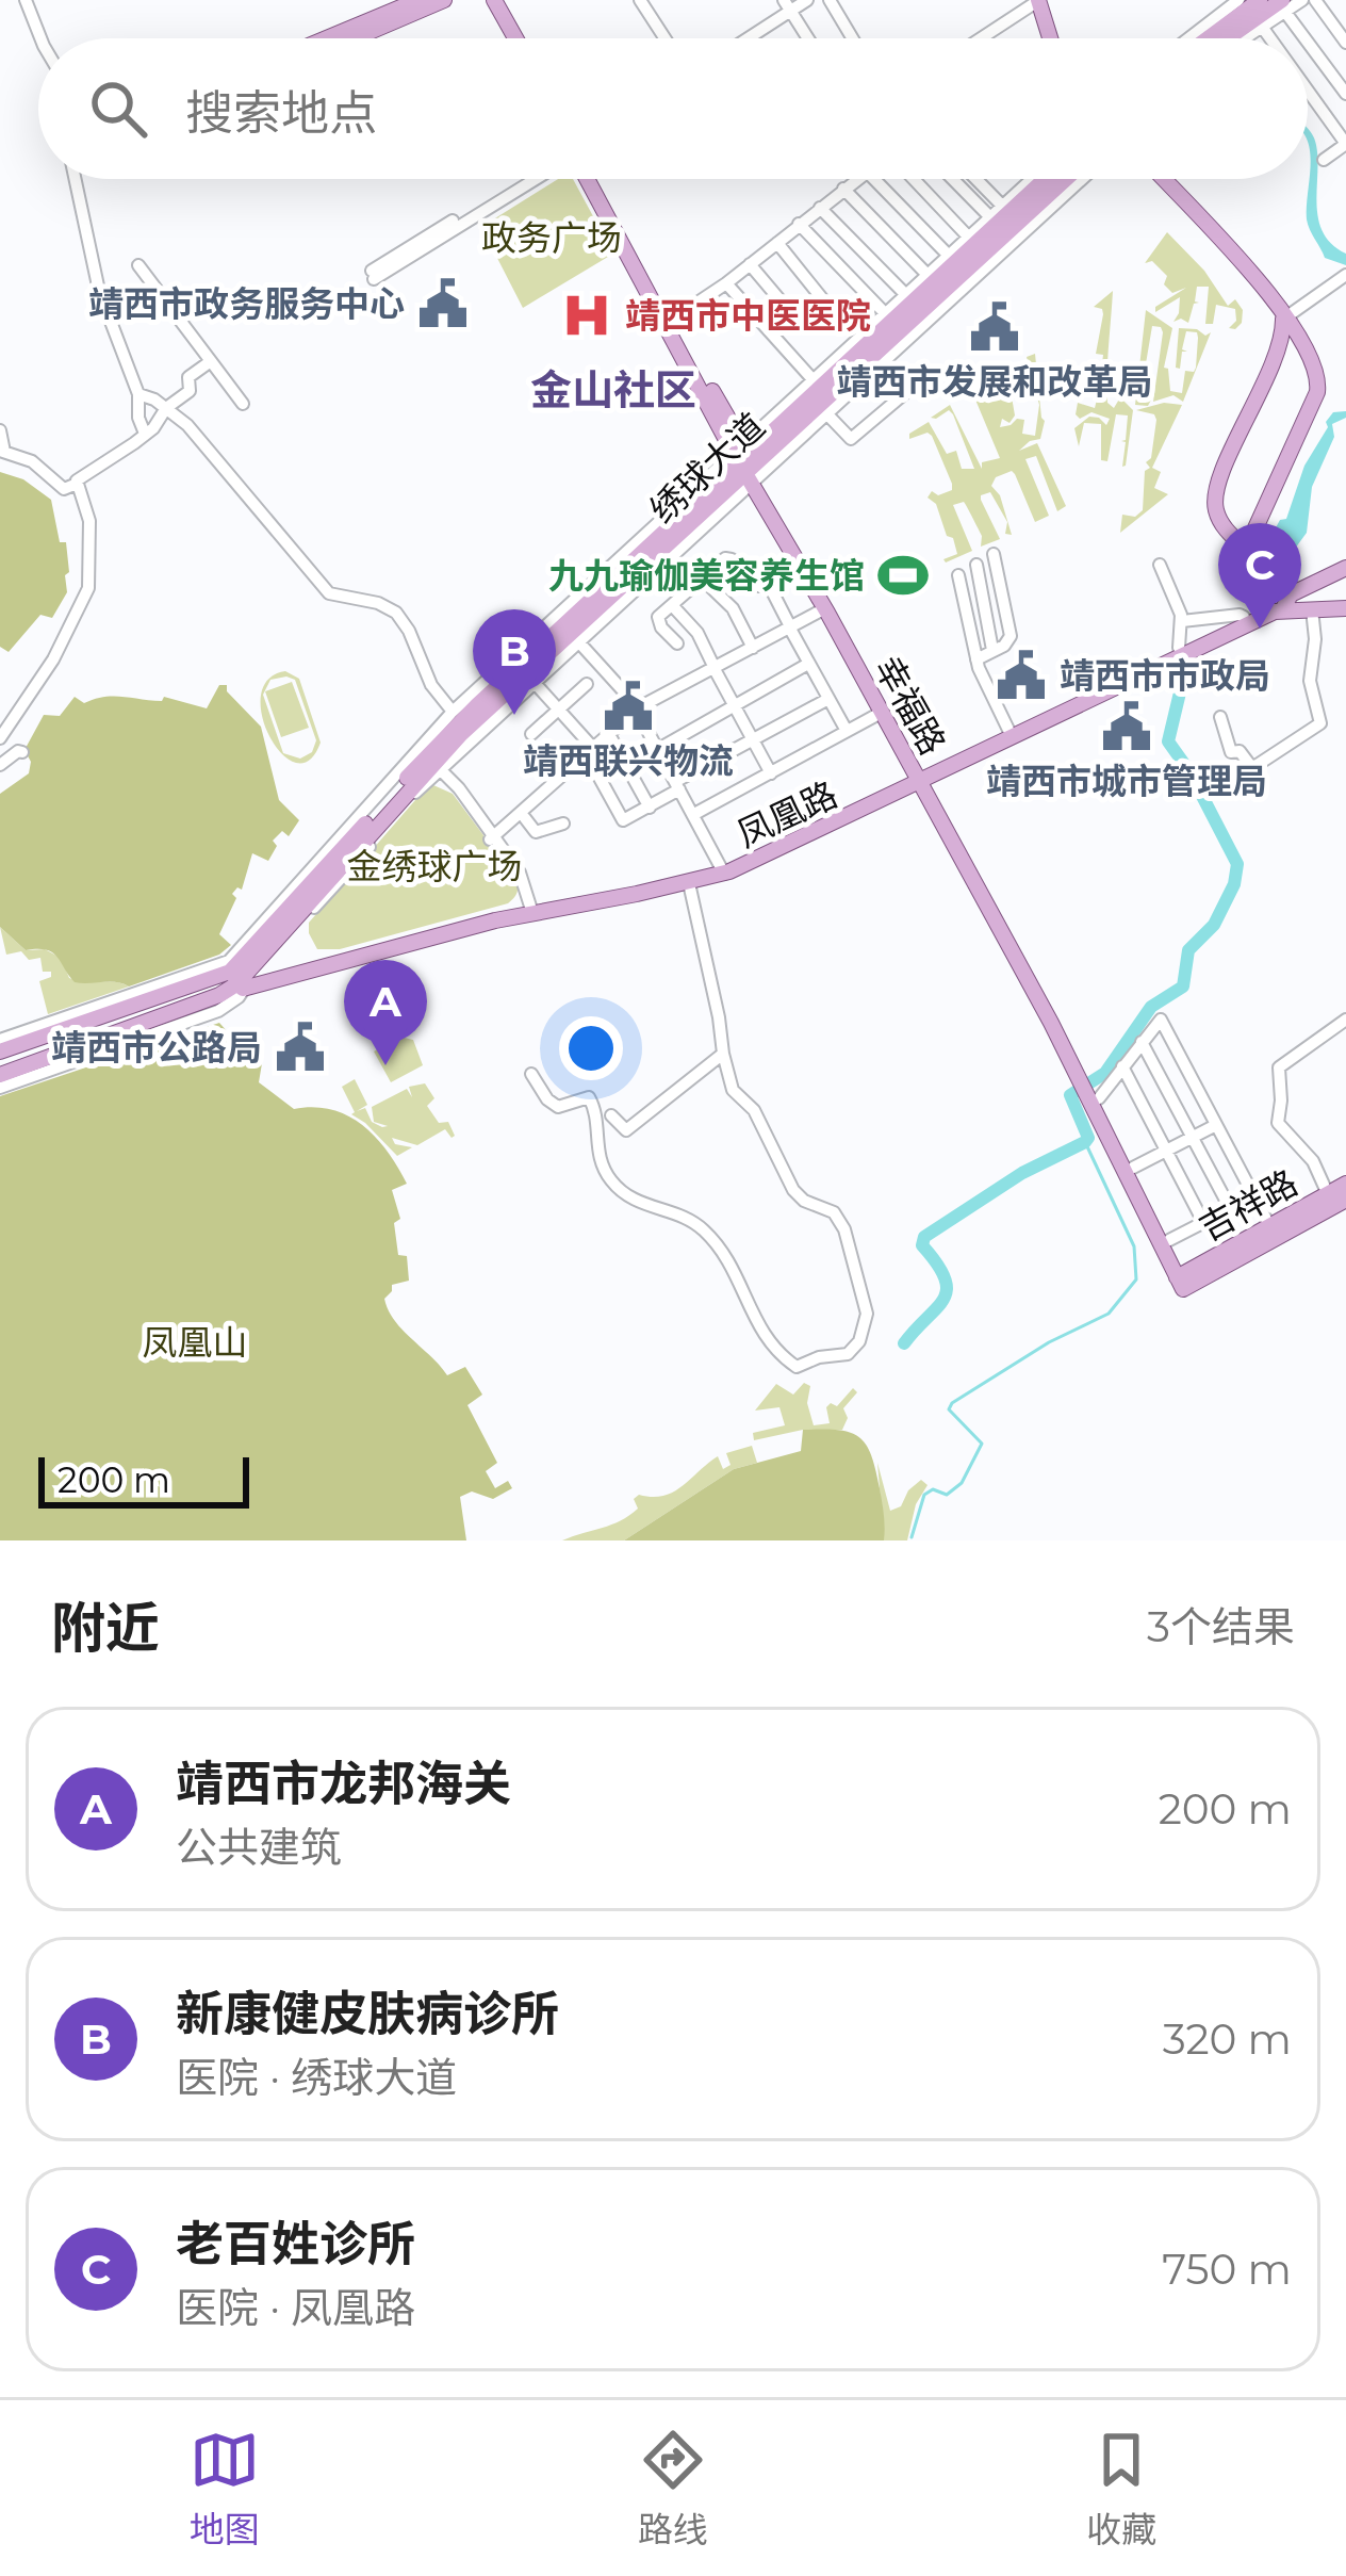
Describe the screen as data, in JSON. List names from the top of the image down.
{
  "streets": {
    "main road": [
      "绣球大道",
      "幸福路",
      "凤凰路",
      "吉祥路"
    ]
  },
  "crossings": [
    ["绣球大道", "幸福路"],
    ["绣球大道", "凤凰路"],
    ["幸福路", "凤凰路"],
    ["幸福路", "吉祥路"]
  ],
  "districts": ["金山社区"],
  "parks": ["政务广场", "金绣球广场", "凤凰山"],
  "places": {
    "public building": [
      "靖西市政务服务中心",
      "靖西市发展和改革局",
      "靖西市市政局",
      "靖西联兴物流",
      "靖西市城市管理局",
      "靖西市公路局"
    ],
    "hospital": ["靖西市中医医院"],
    "sports": ["九九瑜伽美容养生馆"]
  },
  "scale_bar": "200 m",
  "page": {
    "search": "搜索地点",
    "pins": ["C", "B", "A"],
    "scale": "200 m",
    "heading": ["附近", "3个结果"],
    "list": [
      {
        "mark": "A",
        "name": "靖西市龙邦海关",
        "note": "公共建筑",
        "value": "200 m"
      },
      {
        "mark": "B",
        "name": "新康健皮肤病诊所",
        "note": "医院 · 绣球大道",
        "value": "320 m"
      },
      {
        "mark": "C",
        "name": "老百姓诊所",
        "note": "医院 · 凤凰路",
        "value": "750 m"
      }
    ],
    "nav": ["地图", "路线", "收藏"]
  }
}
